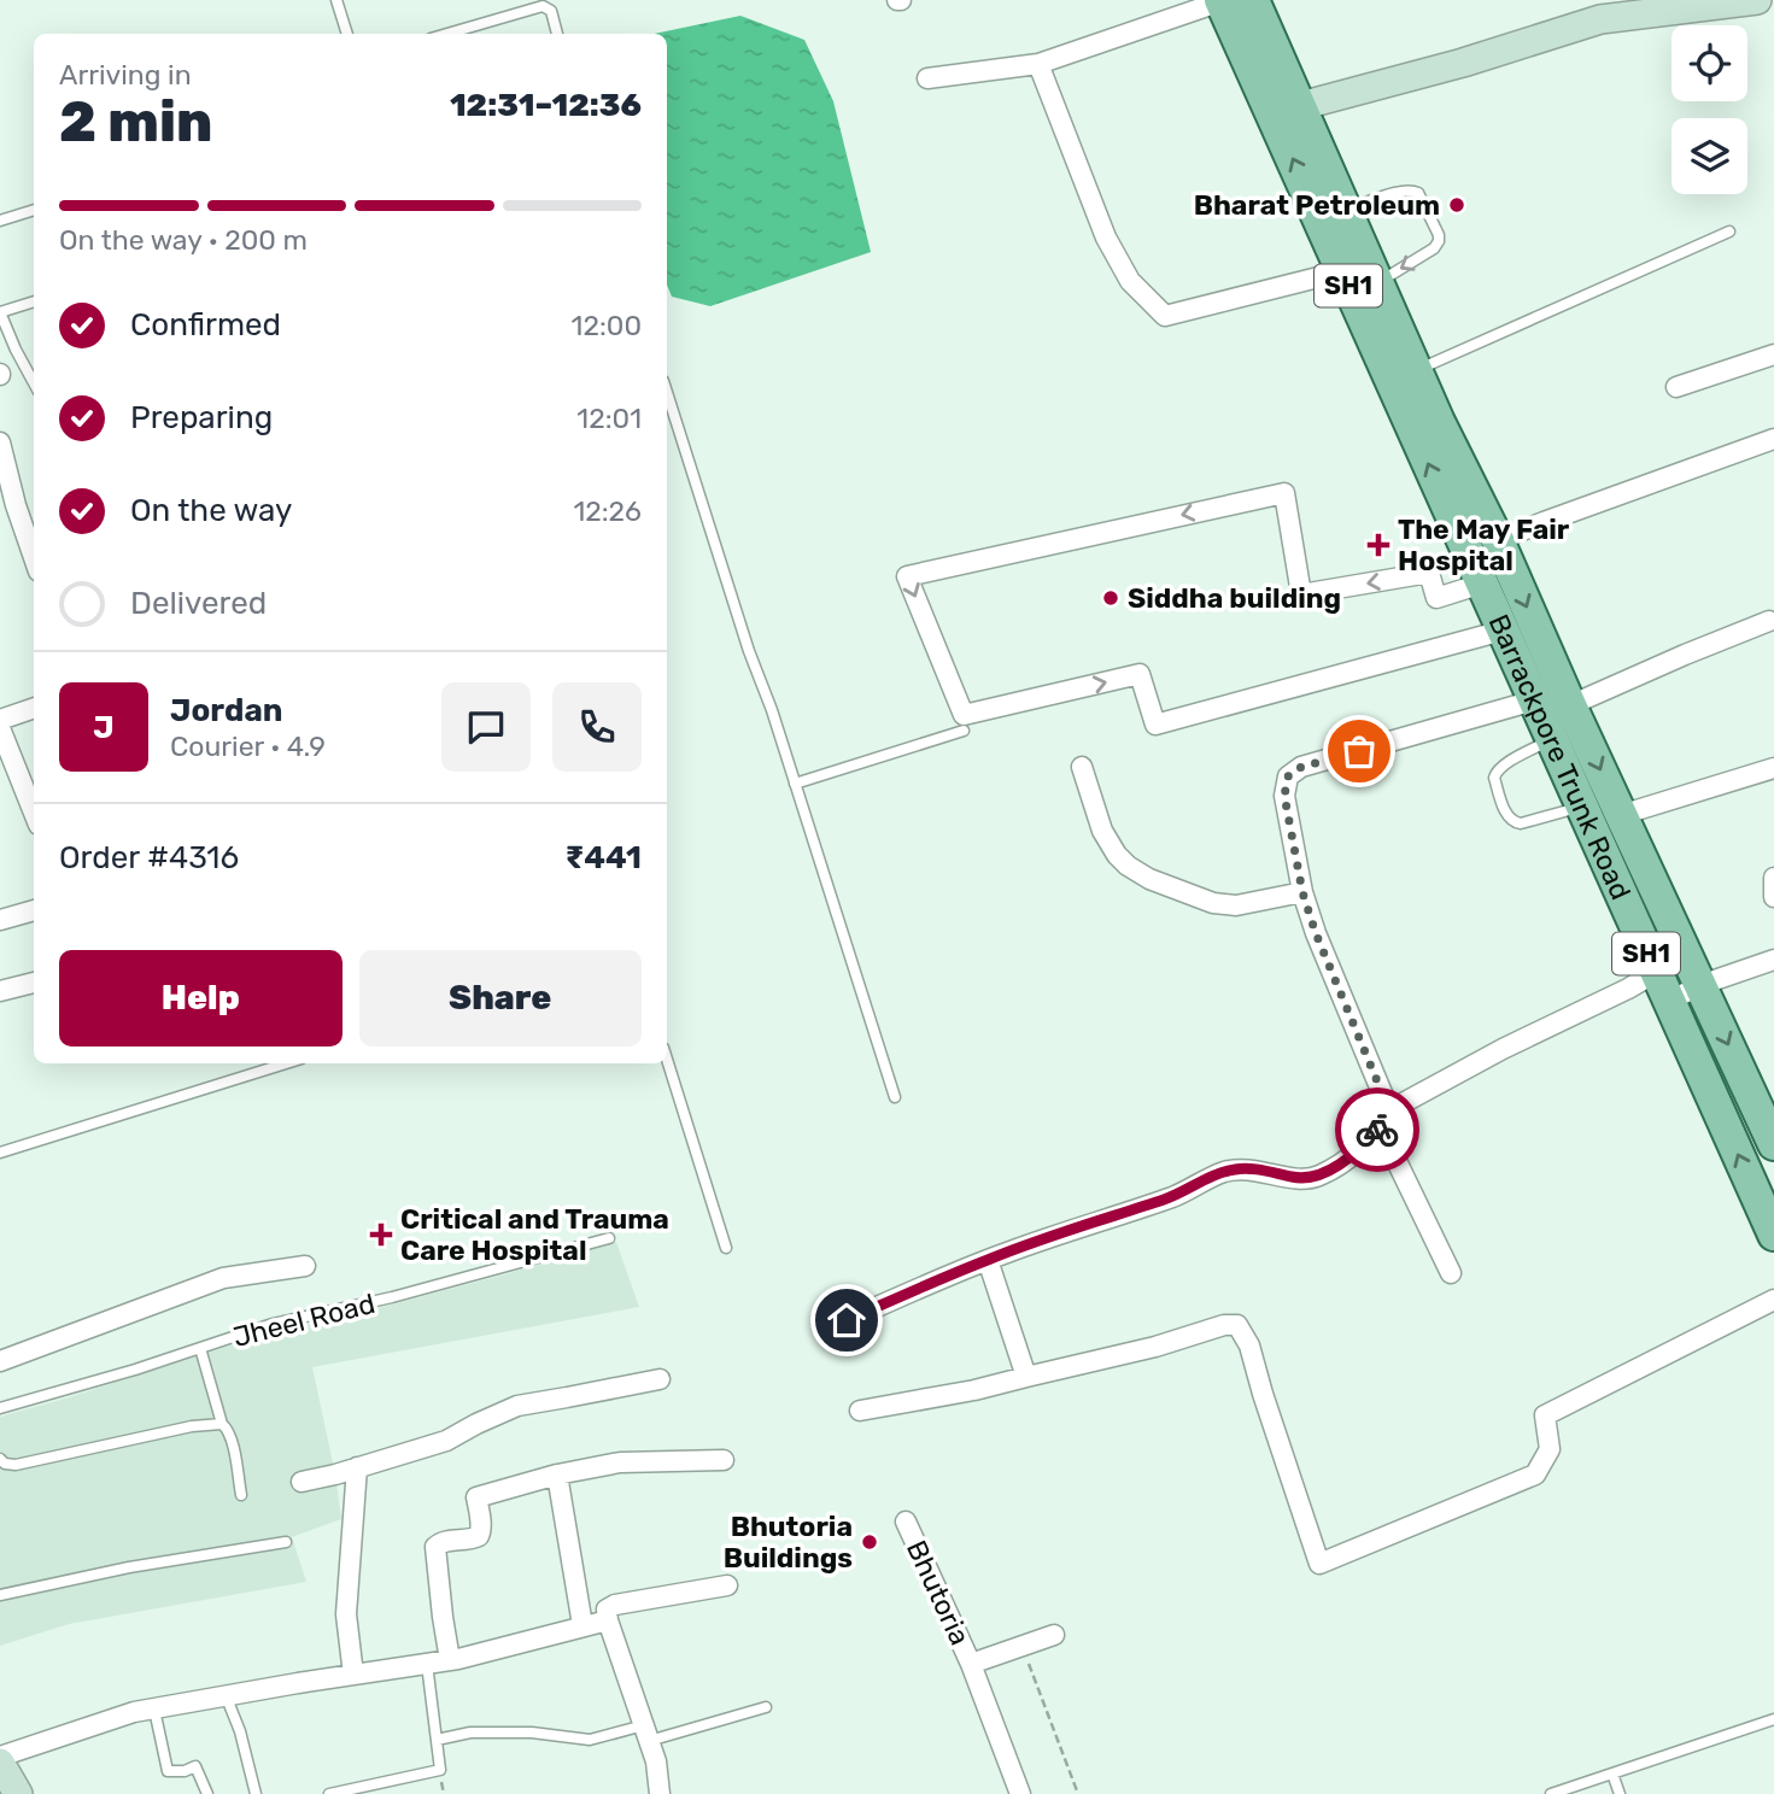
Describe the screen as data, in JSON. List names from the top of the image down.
{
  "streets": {
    "main road": ["SH1", "Barrackpore Trunk Road"],
    "street": ["Bhutoria"],
    "lane": ["Jheel Road"]
  },
  "places": {
    "other": ["Bharat Petroleum", "Siddha building", "Bhutoria Buildings"],
    "health": ["The May Fair Hospital", "Critical and Trauma Care Hospital"]
  },
  "page": {
    "heading": ["2 min", "Arriving in", "12:31–12:36"],
    "panel": [
      "Jordan",
      "Courier · 4.9",
      "Order #4316",
      "₹441"
    ],
    "bar": "On the way · 200 m",
    "list": [
      ["Confirmed", "12:00"],
      ["Preparing", "12:01"],
      ["On the way", "12:26"],
      "Delivered"
    ],
    "round": "J",
    "buttons": ["Help", "Share"]
  }
}
